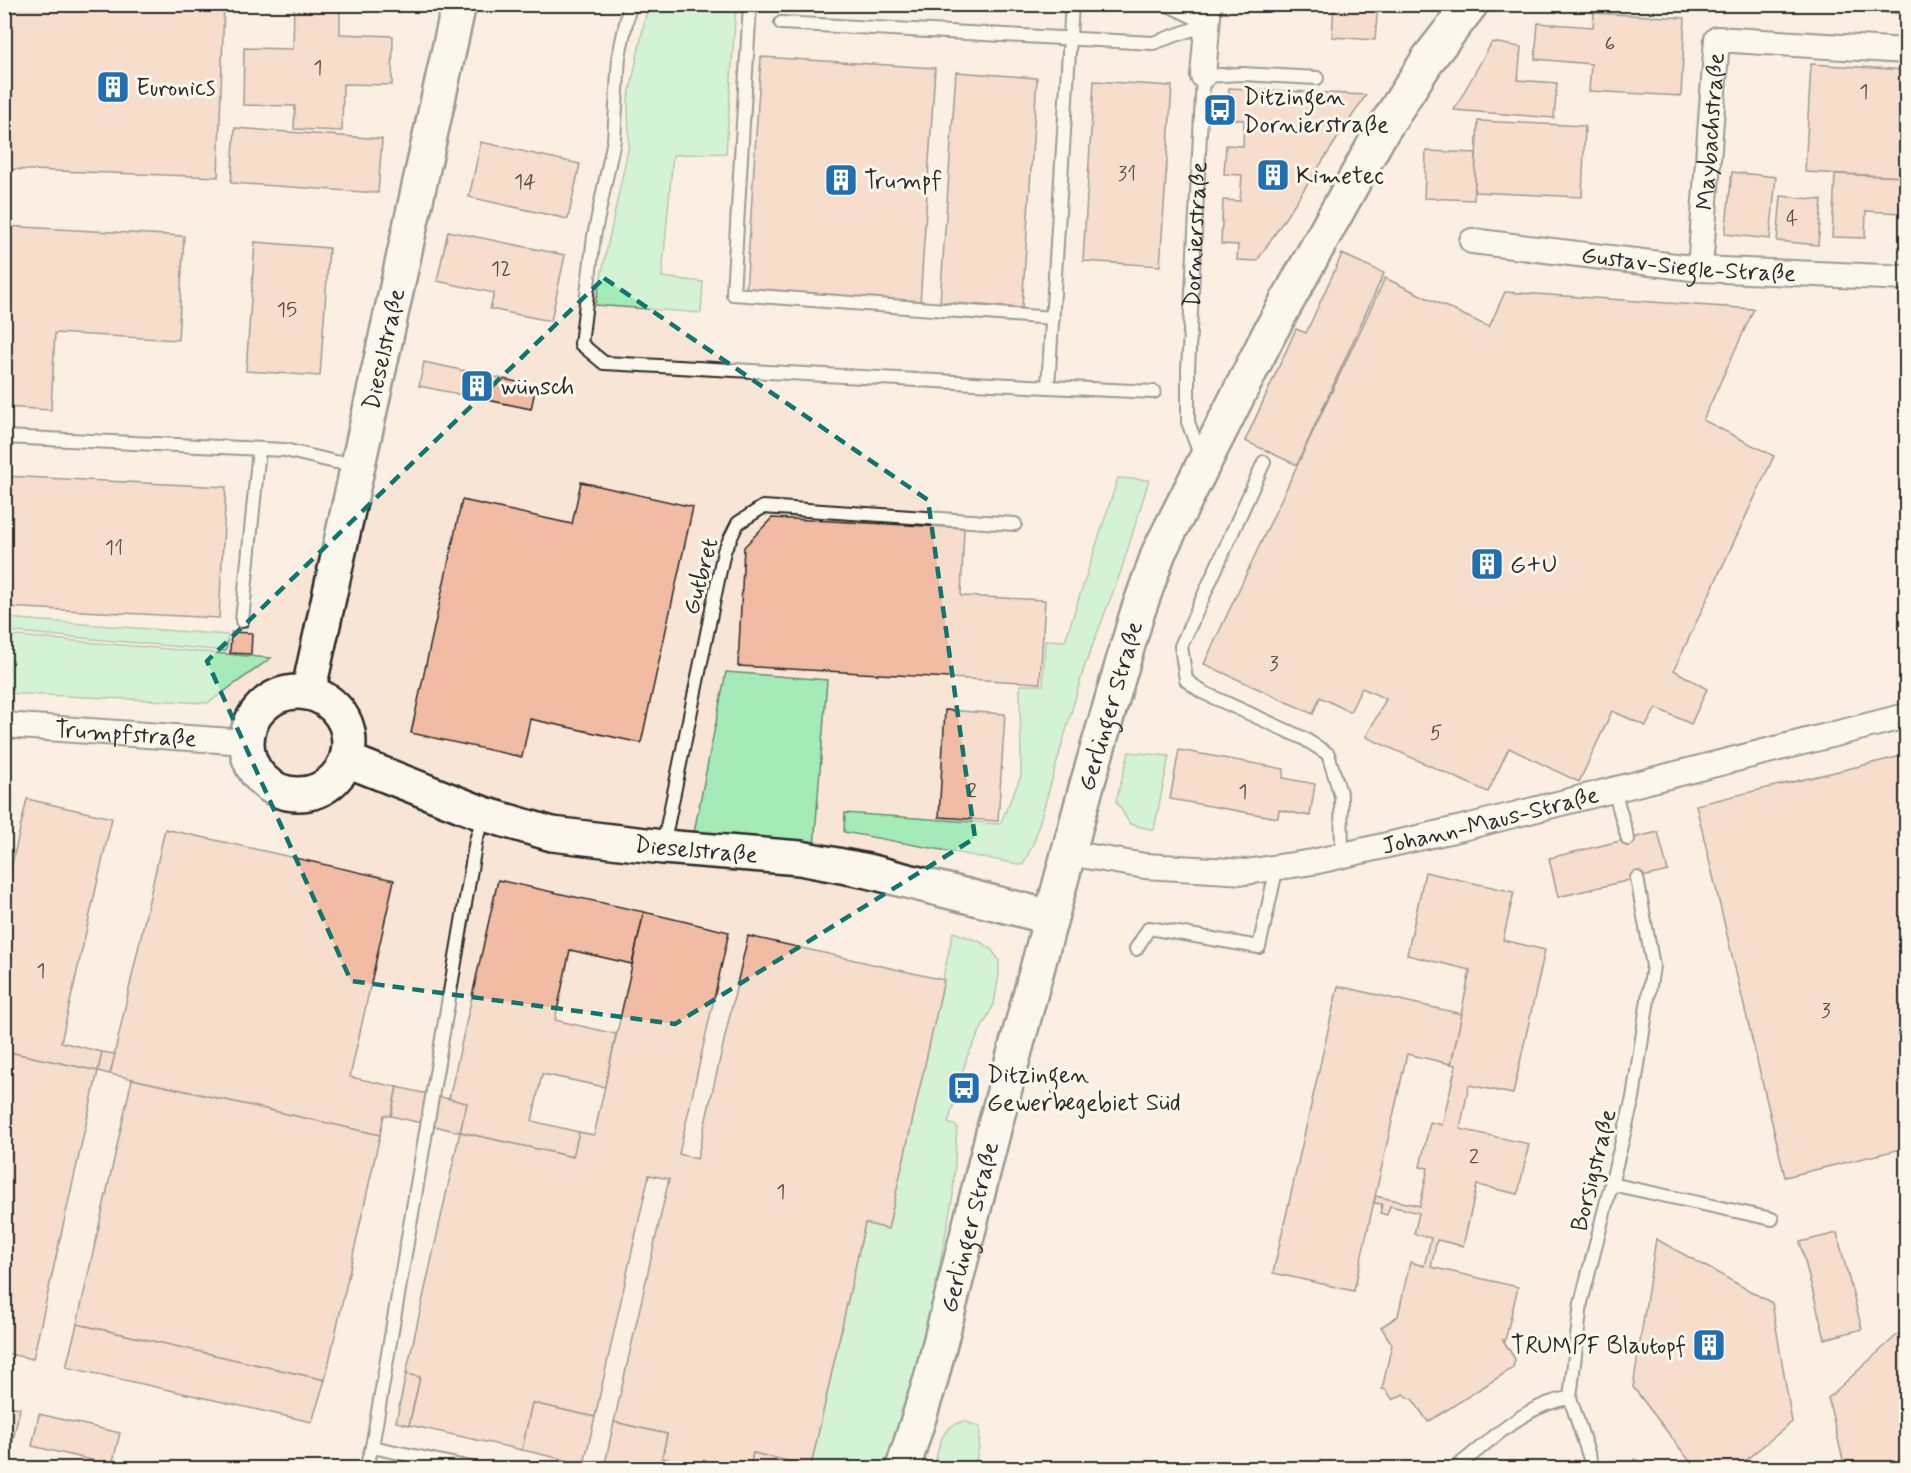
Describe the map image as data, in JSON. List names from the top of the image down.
{
  "streets": {
    "street": [
      "Maybachstraße",
      "Dornierstraße",
      "Gustav-Siegle-Straße",
      "Dieselstraße",
      "Gerlinger Straße",
      "Trumpfstraße",
      "Johann-Maus-Straße"
    ],
    "lane": ["Gutbret", "Borsigstraße"]
  },
  "crossings": [
    ["Maybachstraße", "Gustav-Siegle-Straße"],
    ["Dornierstraße", "Gerlinger Straße"],
    ["Dieselstraße", "Gutbret"],
    ["Dieselstraße", "Gerlinger Straße"],
    ["Dieselstraße", "Trumpfstraße"],
    ["Gerlinger Straße", "Johann-Maus-Straße"]
  ],
  "places": {
    "building": [
      "Euronics",
      "Kimetec",
      "Trumpf",
      "wünsch",
      "G+U",
      "TRUMPF Blautopf"
    ],
    "bus stop": ["Ditzingen Dornierstraße", "Ditzingen Gewerbegebiet Süd"]
  },
  "house_numbers": [
    "6",
    "1",
    "1",
    "31",
    "14",
    "4",
    "12",
    "15",
    "11",
    "3",
    "5",
    "2",
    "1",
    "1",
    "3",
    "2",
    "1"
  ]
}
